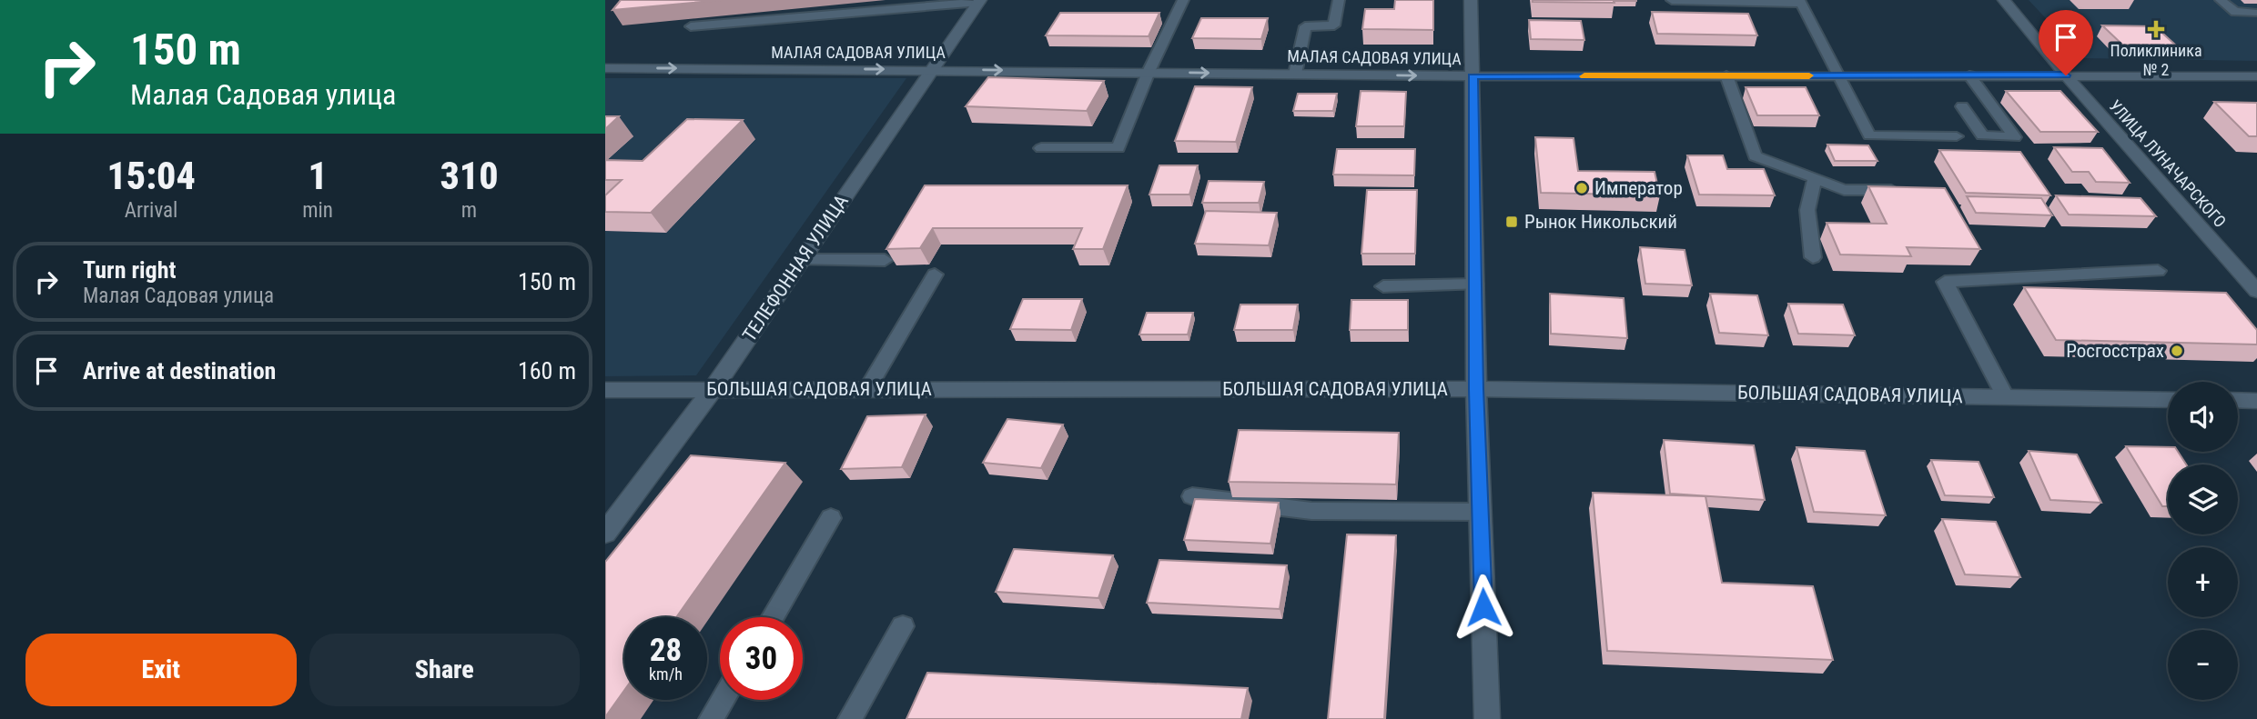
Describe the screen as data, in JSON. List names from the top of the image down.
{
  "streets": {
    "street": [
      "МАЛАЯ САДОВАЯ УЛИЦА",
      "УЛИЦА ЛУНАЧАРСКОГО",
      "ТЕЛЕФОННАЯ УЛИЦА",
      "БОЛЬШАЯ САДОВАЯ УЛИЦА"
    ]
  },
  "crossings": [
    ["МАЛАЯ САДОВАЯ УЛИЦА", "УЛИЦА ЛУНАЧАРСКОГО"],
    ["МАЛАЯ САДОВАЯ УЛИЦА", "ТЕЛЕФОННАЯ УЛИЦА"],
    ["ТЕЛЕФОННАЯ УЛИЦА", "БОЛЬШАЯ САДОВАЯ УЛИЦА"]
  ],
  "one_way": ["МАЛАЯ САДОВАЯ УЛИЦА"],
  "places": {
    "health": ["Поликлиника № 2"],
    "other": ["Император", "Росгосстрах"],
    "transit": ["Рынок Никольский"]
  },
  "page": {
    "turn": ["150 m", "Малая Садовая улица"],
    "eta": [
      "15:04",
      "Arrival",
      "1",
      "min",
      "310",
      "m"
    ],
    "list": [
      {
        "name": "Turn right",
        "note": "Малая Садовая улица",
        "value": "150 m"
      },
      {
        "name": "Arrive at destination",
        "value": "160 m"
      }
    ],
    "map_buttons": ["+", "−"],
    "speed": "28 km/h",
    "limit": "30",
    "buttons": ["Exit", "Share"]
  }
}
